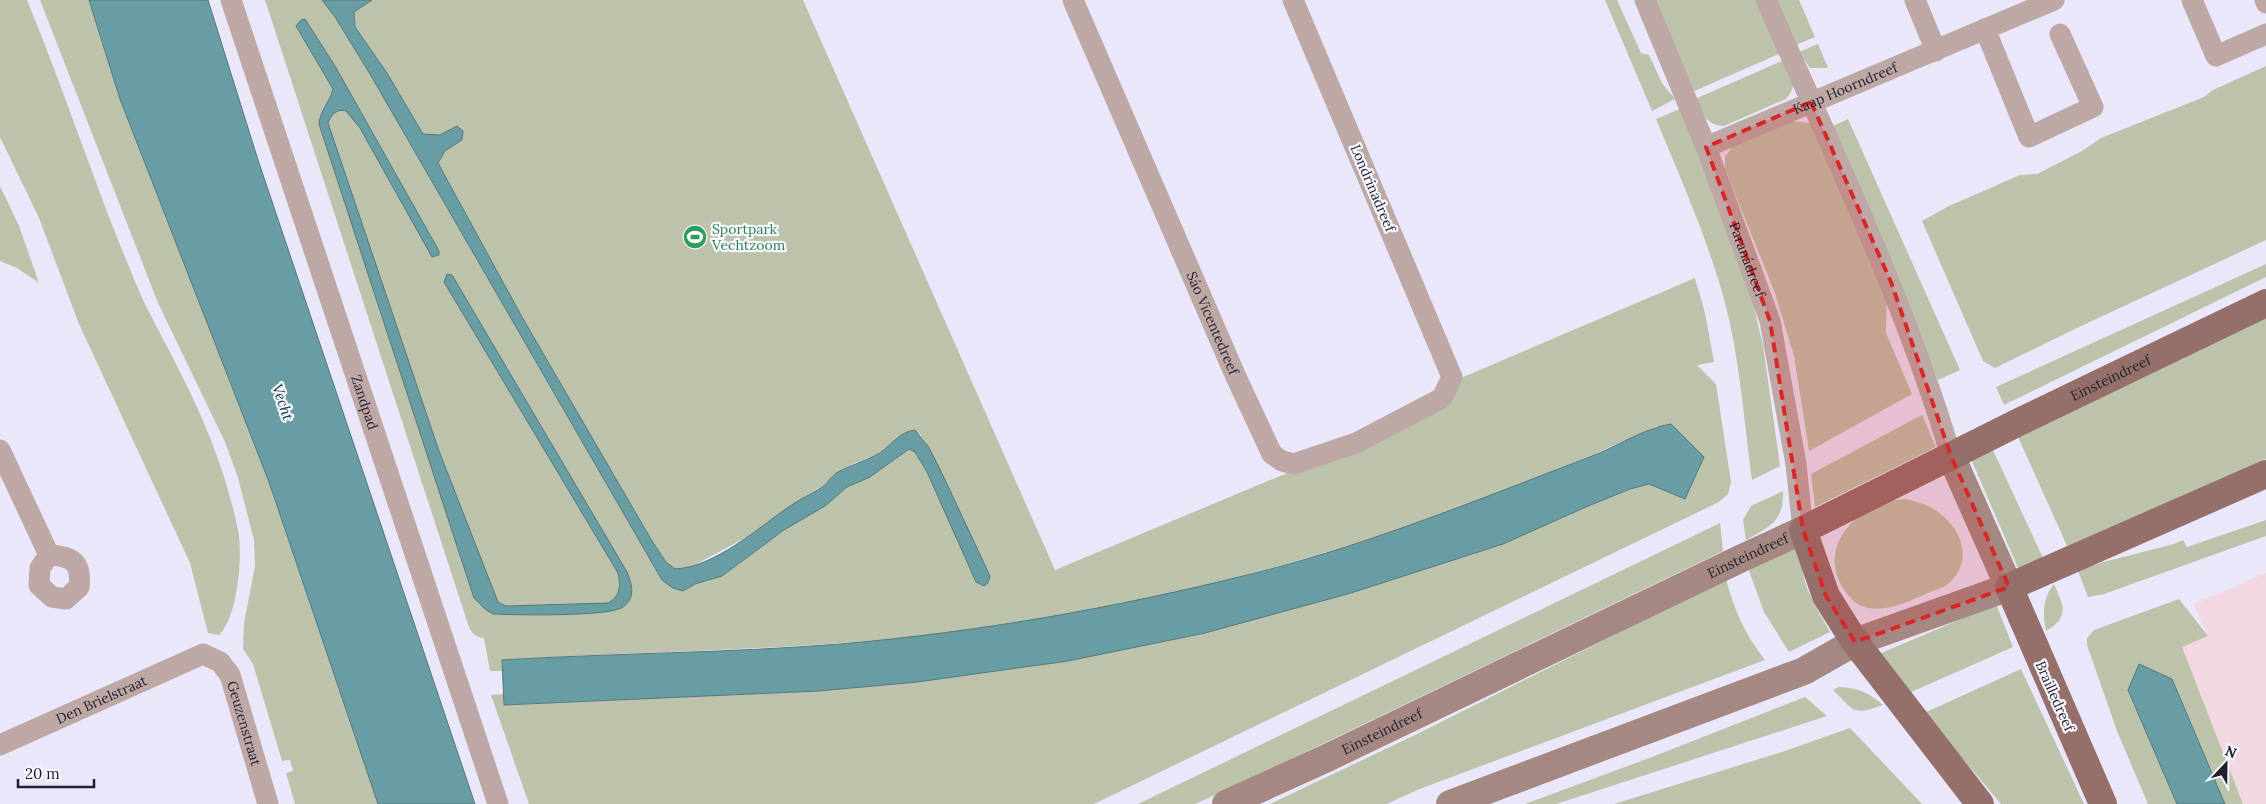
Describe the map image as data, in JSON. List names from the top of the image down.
{
  "streets": {
    "main road": ["Einsteindreef", "Brailledreef"],
    "street": [
      "Kaap Hoorndreef",
      "Londrinadreef",
      "Paranádreef",
      "Sáo Vicentedreef",
      "Zandpad",
      "Den Brielstraat",
      "Geuzenstraat"
    ]
  },
  "crossings": [
    ["Kaap Hoorndreef", "Paranádreef"],
    ["Londrinadreef", "Sáo Vicentedreef"],
    ["Paranádreef", "Einsteindreef"],
    ["Den Brielstraat", "Geuzenstraat"]
  ],
  "water": ["Vecht"],
  "places": {
    "sports": ["Sportpark Vechtzoom"]
  },
  "scale_bar": "20 m",
  "north": "top"
}
